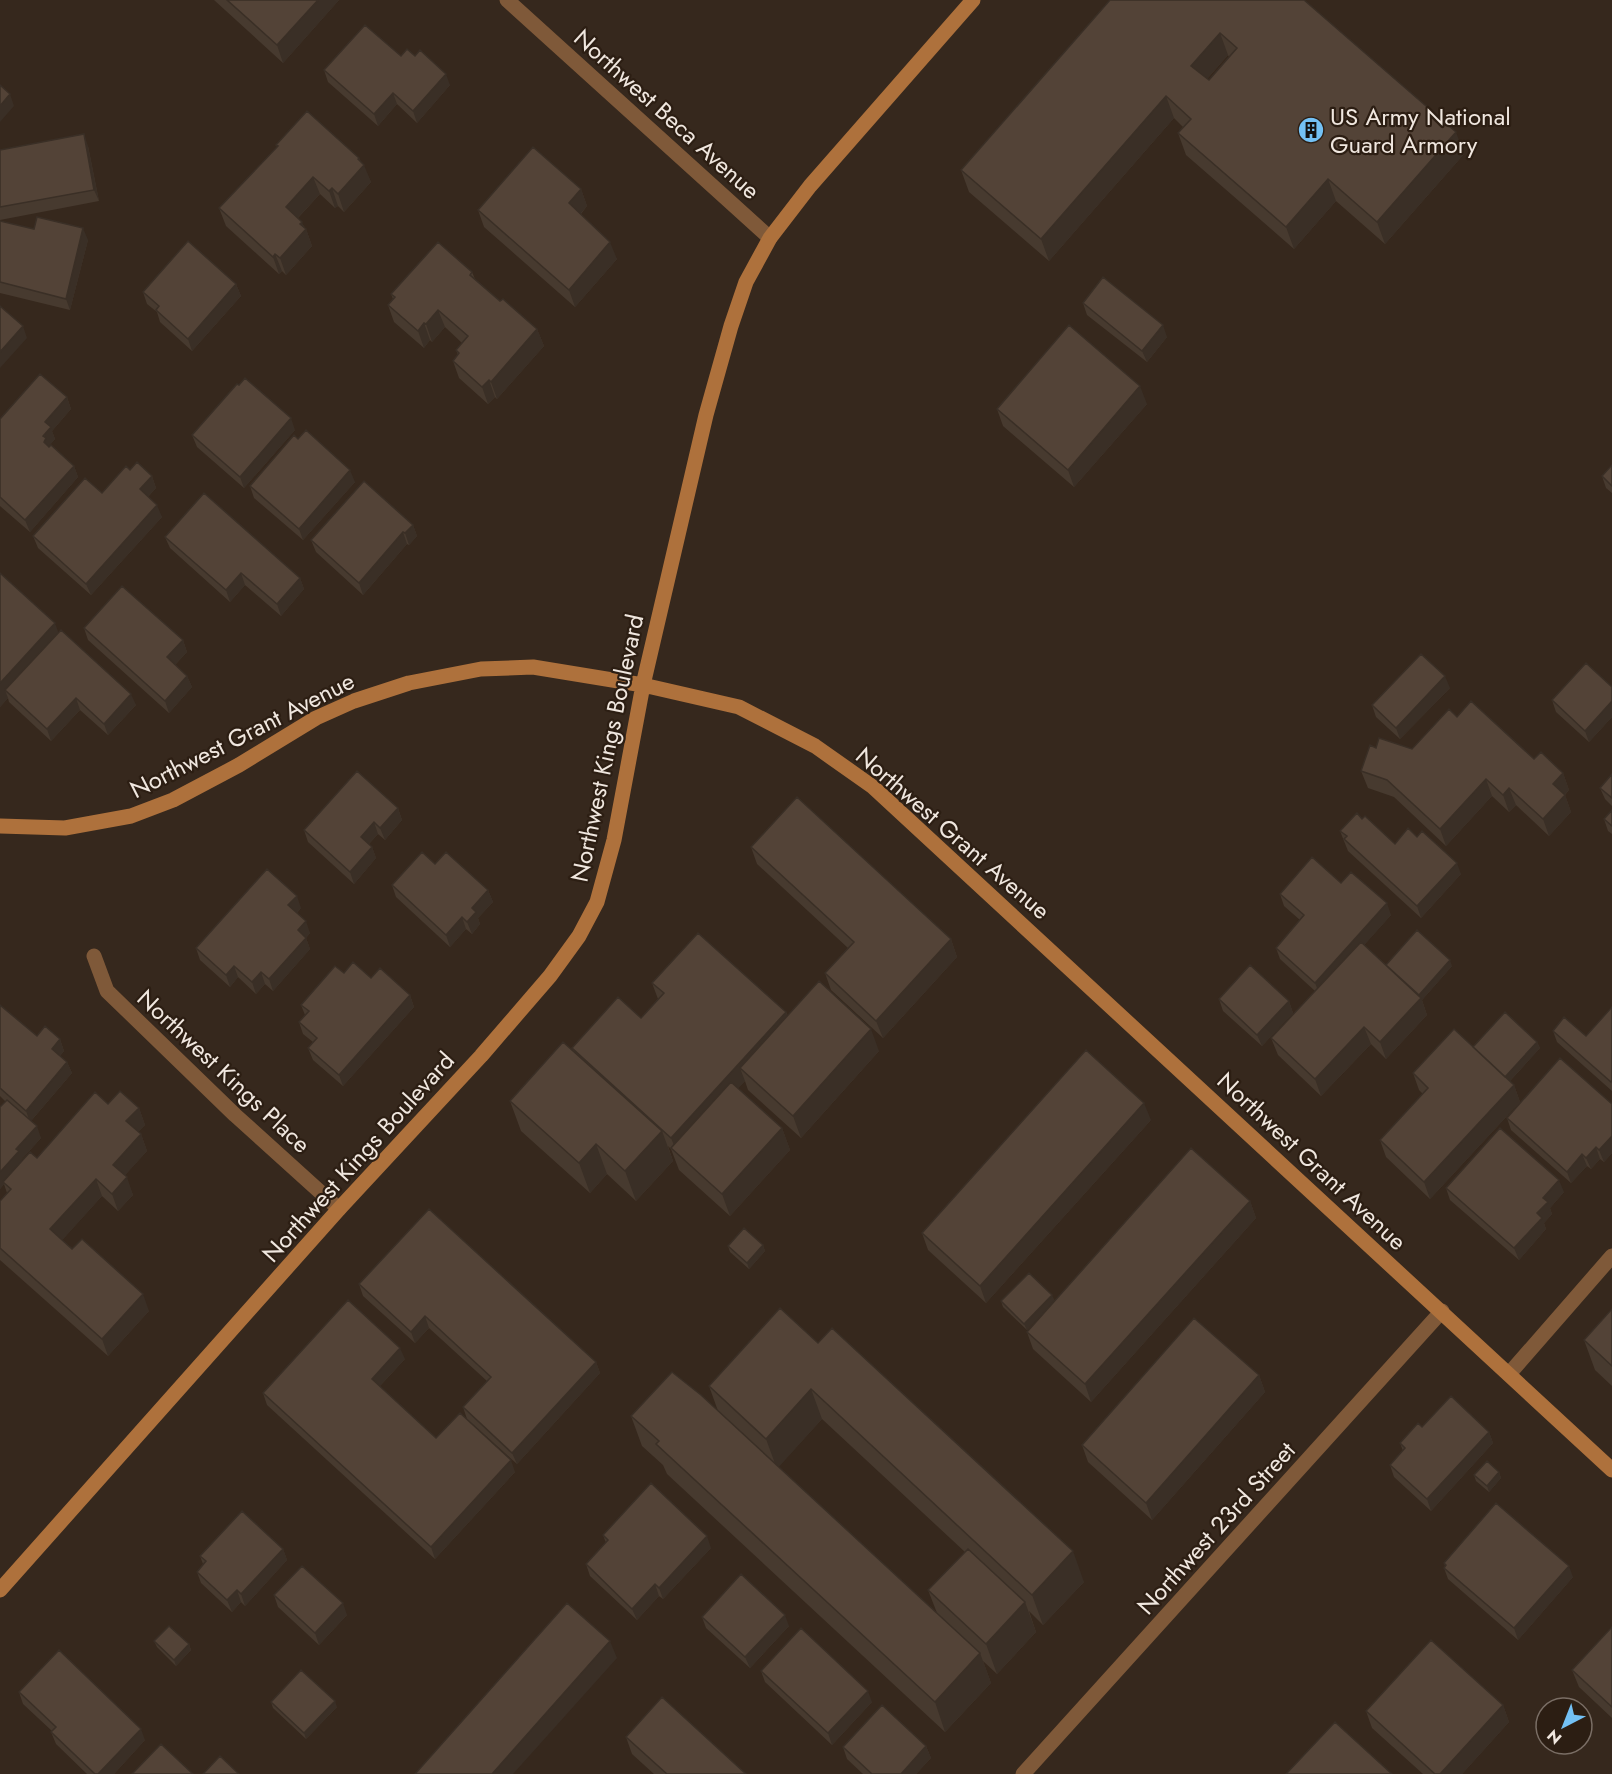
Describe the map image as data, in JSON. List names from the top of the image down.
{
  "streets": {
    "main road": ["Northwest Grant Avenue", "Northwest Kings Boulevard"],
    "street": ["Northwest Beca Avenue", "Northwest Kings Place", "Northwest 23rd Street"]
  },
  "crossings": [
    ["Northwest Beca Avenue", "Northwest Kings Boulevard"],
    ["Northwest Grant Avenue", "Northwest Kings Boulevard"],
    ["Northwest Grant Avenue", "Northwest 23rd Street"],
    ["Northwest Kings Boulevard", "Northwest Kings Place"]
  ],
  "places": {
    "building": ["US Army National Guard Armory"]
  },
  "north": "bottom left"
}
